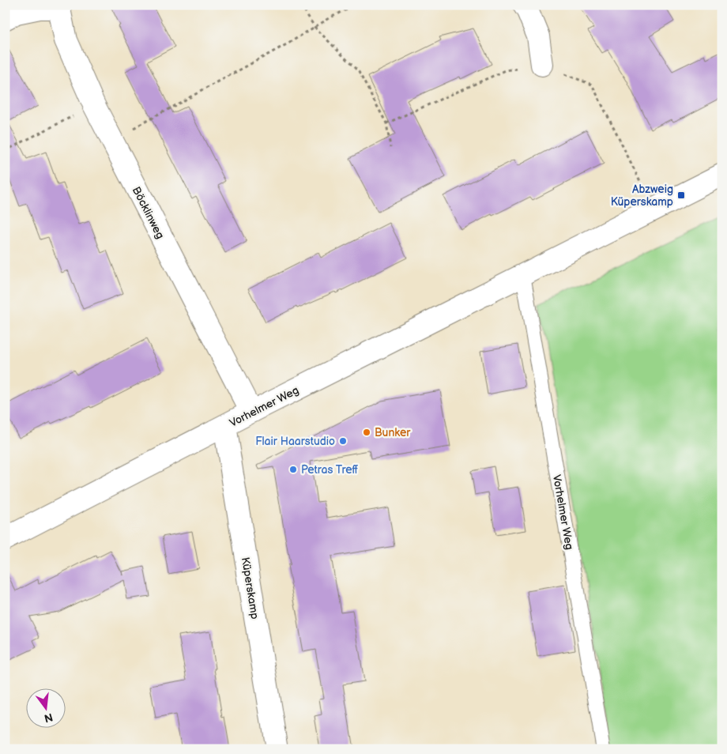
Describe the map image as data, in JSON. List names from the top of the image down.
{
  "streets": {
    "street": ["Böcklinweg", "Vorhelmer Weg", "Küperskamp"]
  },
  "crossings": [
    ["Böcklinweg", "Vorhelmer Weg"],
    ["Vorhelmer Weg", "Küperskamp"]
  ],
  "places": {
    "transit": ["Abzweig Küperskamp"],
    "other": ["Bunker", "Flair Haarstudio", "Petras Treff"]
  },
  "north": "bottom"
}
